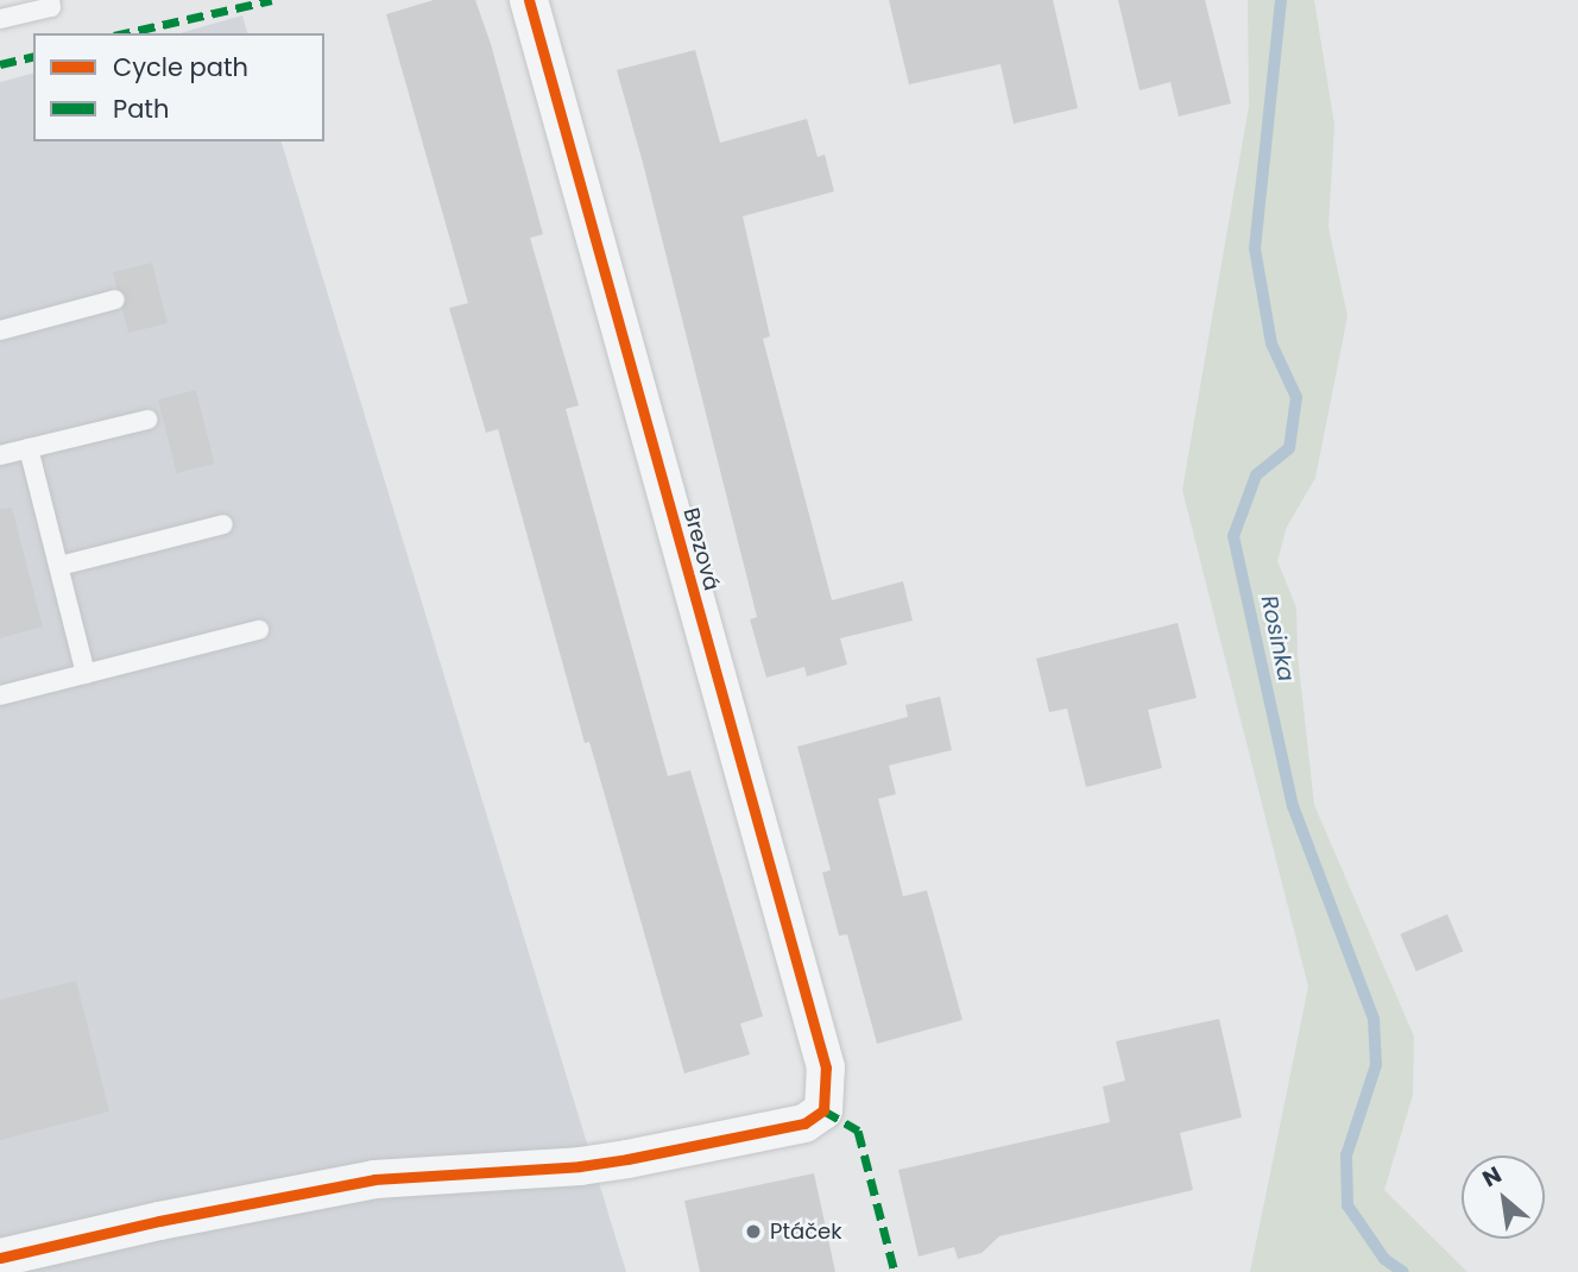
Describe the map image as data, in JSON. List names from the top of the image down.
{
  "streets": {
    "street": ["Brezová"]
  },
  "water": ["Rosinka"],
  "places": ["Ptáček"],
  "legend": ["Cycle path", "Path"],
  "north": "top left"
}
